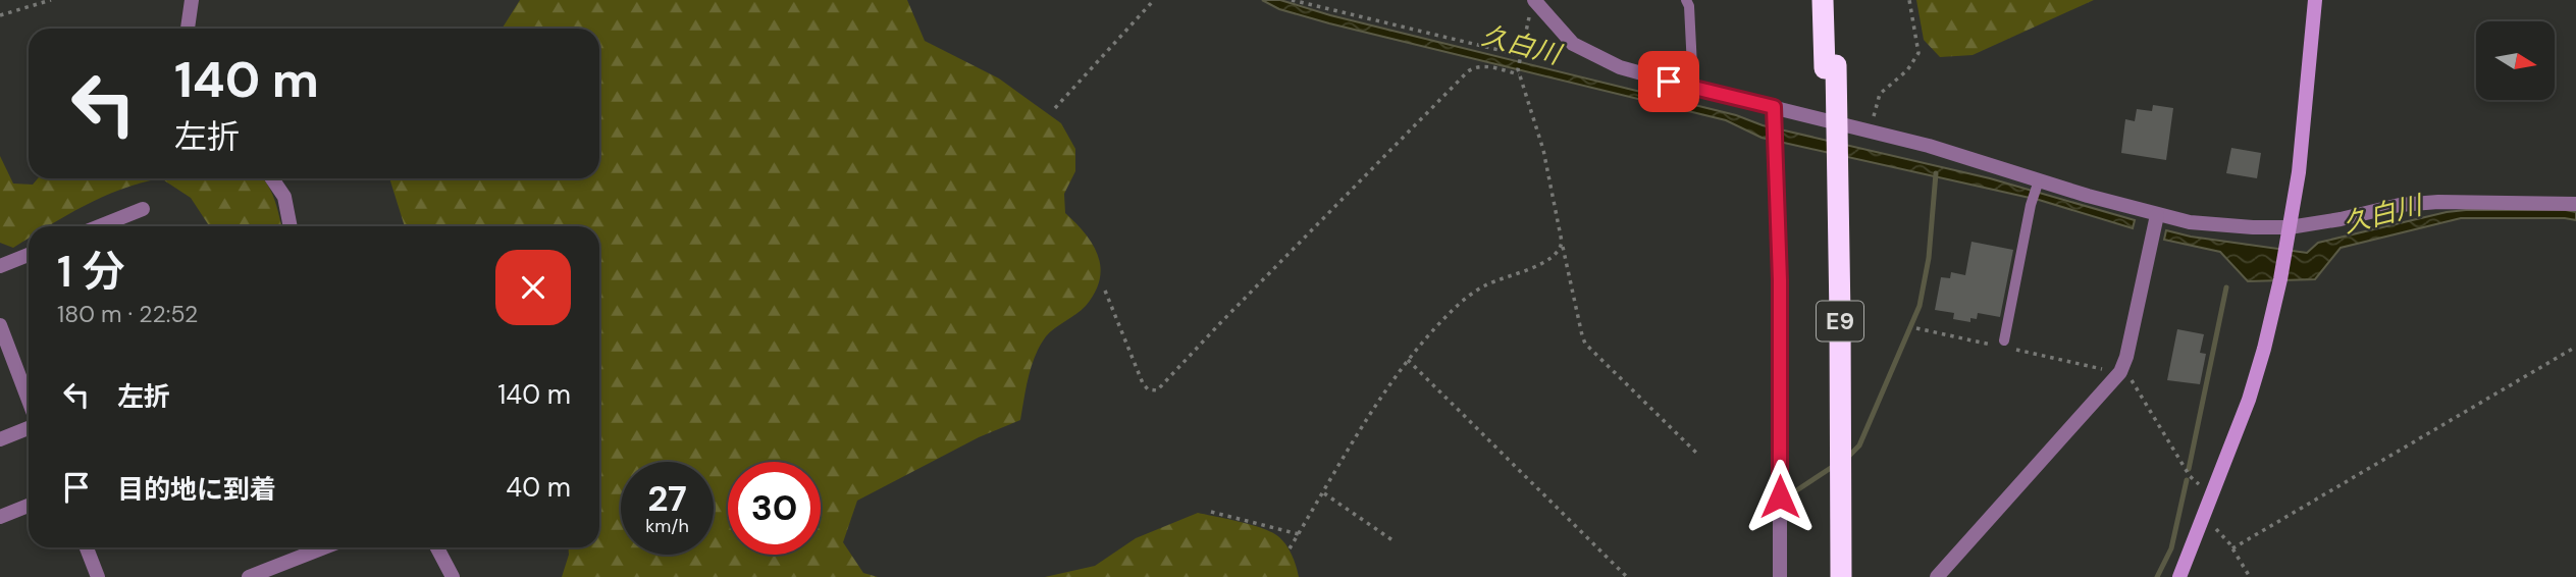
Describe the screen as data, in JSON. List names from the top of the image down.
{
  "streets": {
    "highway": ["E9"]
  },
  "water": ["久白川"],
  "north": "right",
  "page": {
    "turn": ["140 m", "左折"],
    "heading": ["1 分", "180 m · 22:52"],
    "list": [
      {
        "name": "左折",
        "value": "140 m"
      },
      {
        "name": "目的地に到着",
        "value": "40 m"
      }
    ],
    "speed": "27 km/h",
    "limit": "30"
  }
}
